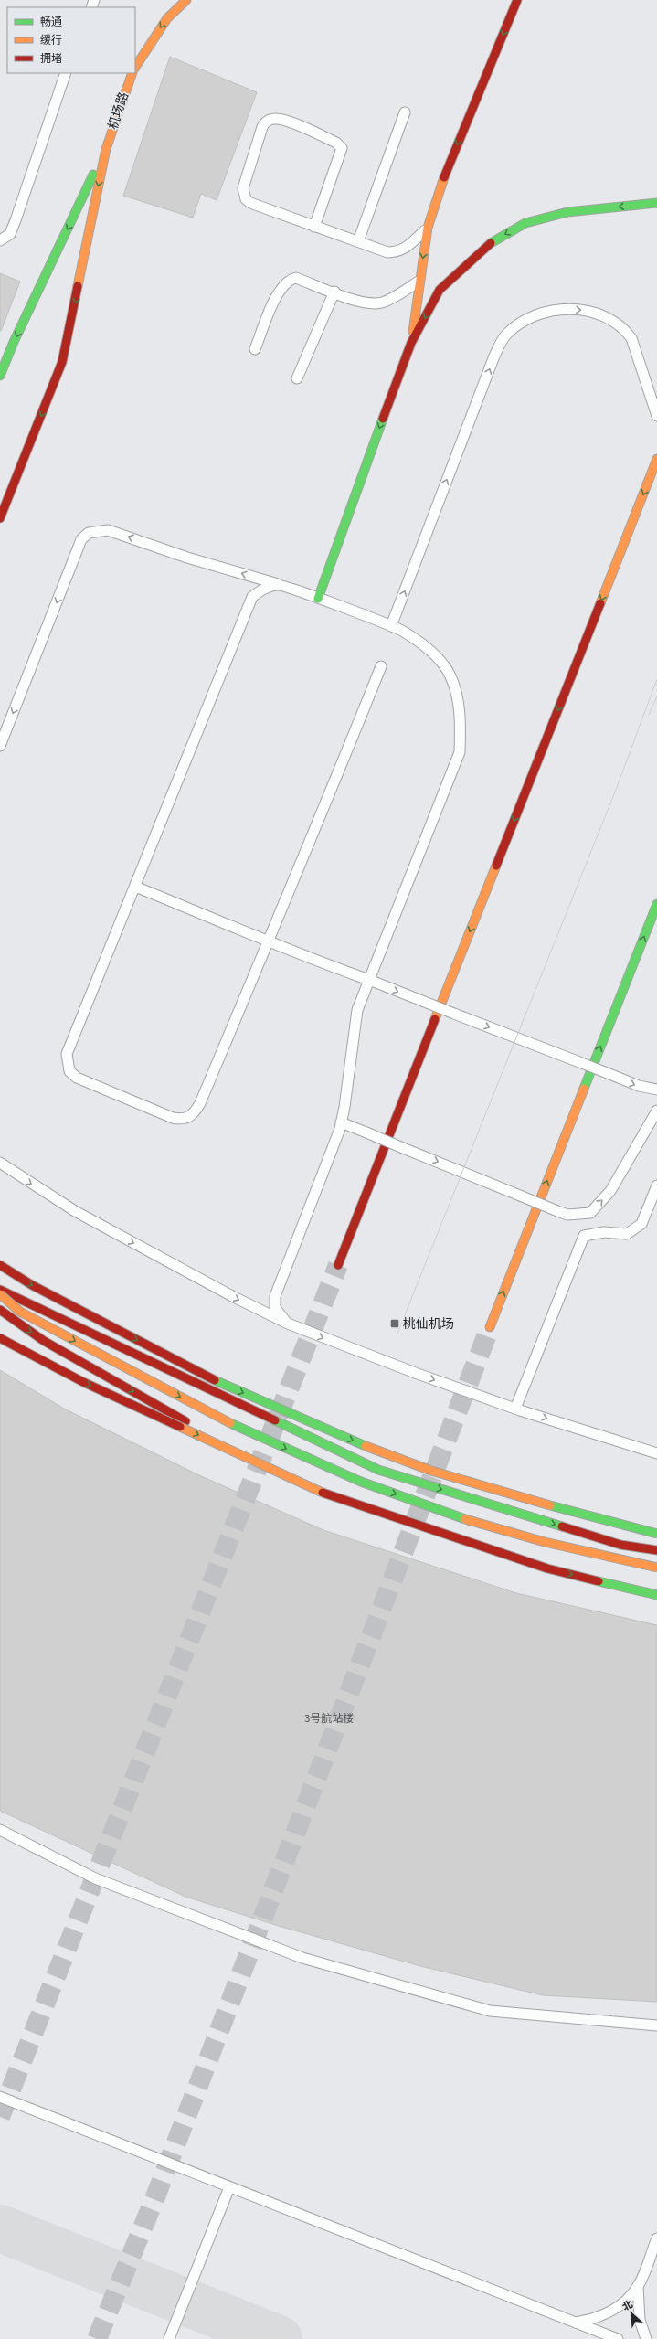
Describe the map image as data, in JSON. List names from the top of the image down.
{
  "streets": {
    "main road": ["机场路"]
  },
  "places": {
    "transit": ["桃仙机场"]
  },
  "house_numbers": ["3号航站楼"],
  "legend": ["畅通", "缓行", "拥堵"],
  "north": "top left"
}
